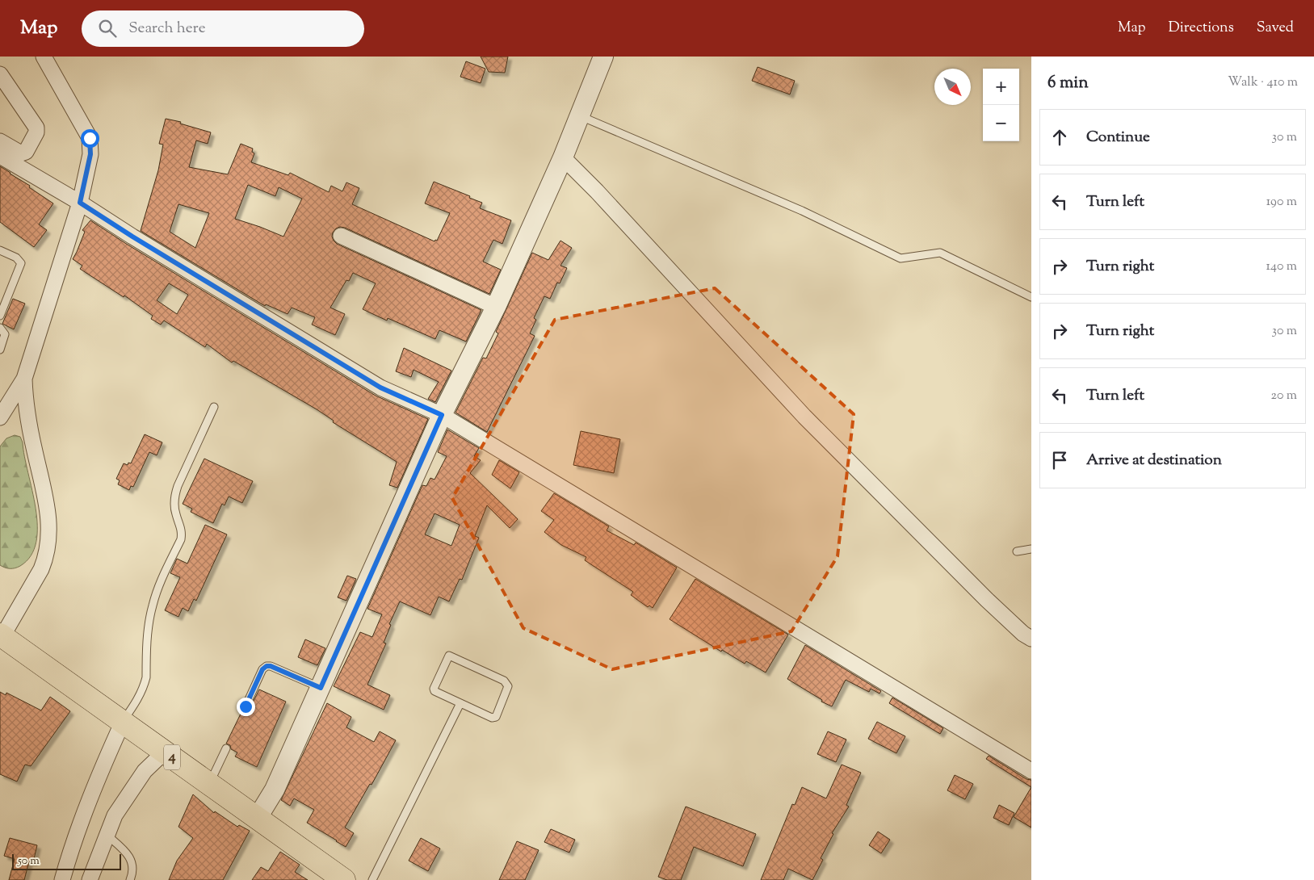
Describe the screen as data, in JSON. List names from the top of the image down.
{
  "streets": {
    "highway": ["4"]
  },
  "scale_bar": "50 m",
  "north": "bottom right",
  "page": {
    "header": "Map",
    "search": "Search here",
    "nav": ["Map", "Directions", "Saved"],
    "heading": ["6 min", "Walk · 410 m"],
    "map_buttons": ["+", "−"],
    "list": [
      ["Continue", "30 m"],
      ["Turn left", "190 m"],
      ["Turn right", "140 m"],
      ["Turn right", "30 m"],
      ["Turn left", "20 m"],
      "Arrive at destination"
    ],
    "scale": "50 m"
  }
}
